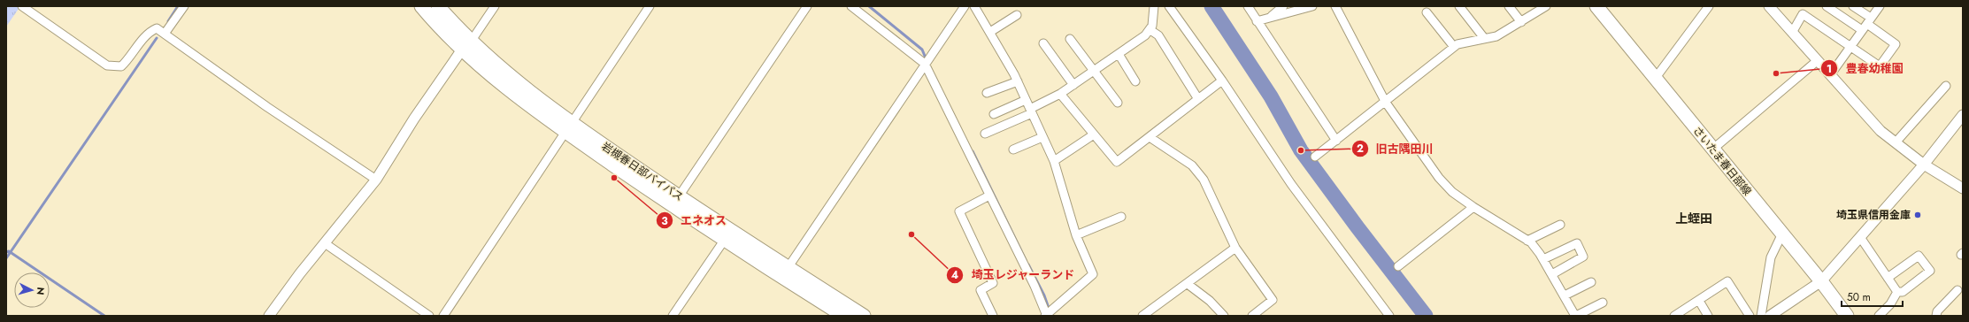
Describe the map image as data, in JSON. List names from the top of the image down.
{
  "streets": {
    "main road": ["さいたま春日部線", "岩槻春日部バイパス"]
  },
  "districts": ["上蛭田"],
  "places": [
    "豊春幼稚園",
    "旧古隅田川",
    "エネオス",
    "埼玉県信用金庫",
    "埼玉レジャーランド"
  ],
  "scale_bar": "50 m",
  "north": "right"
}
